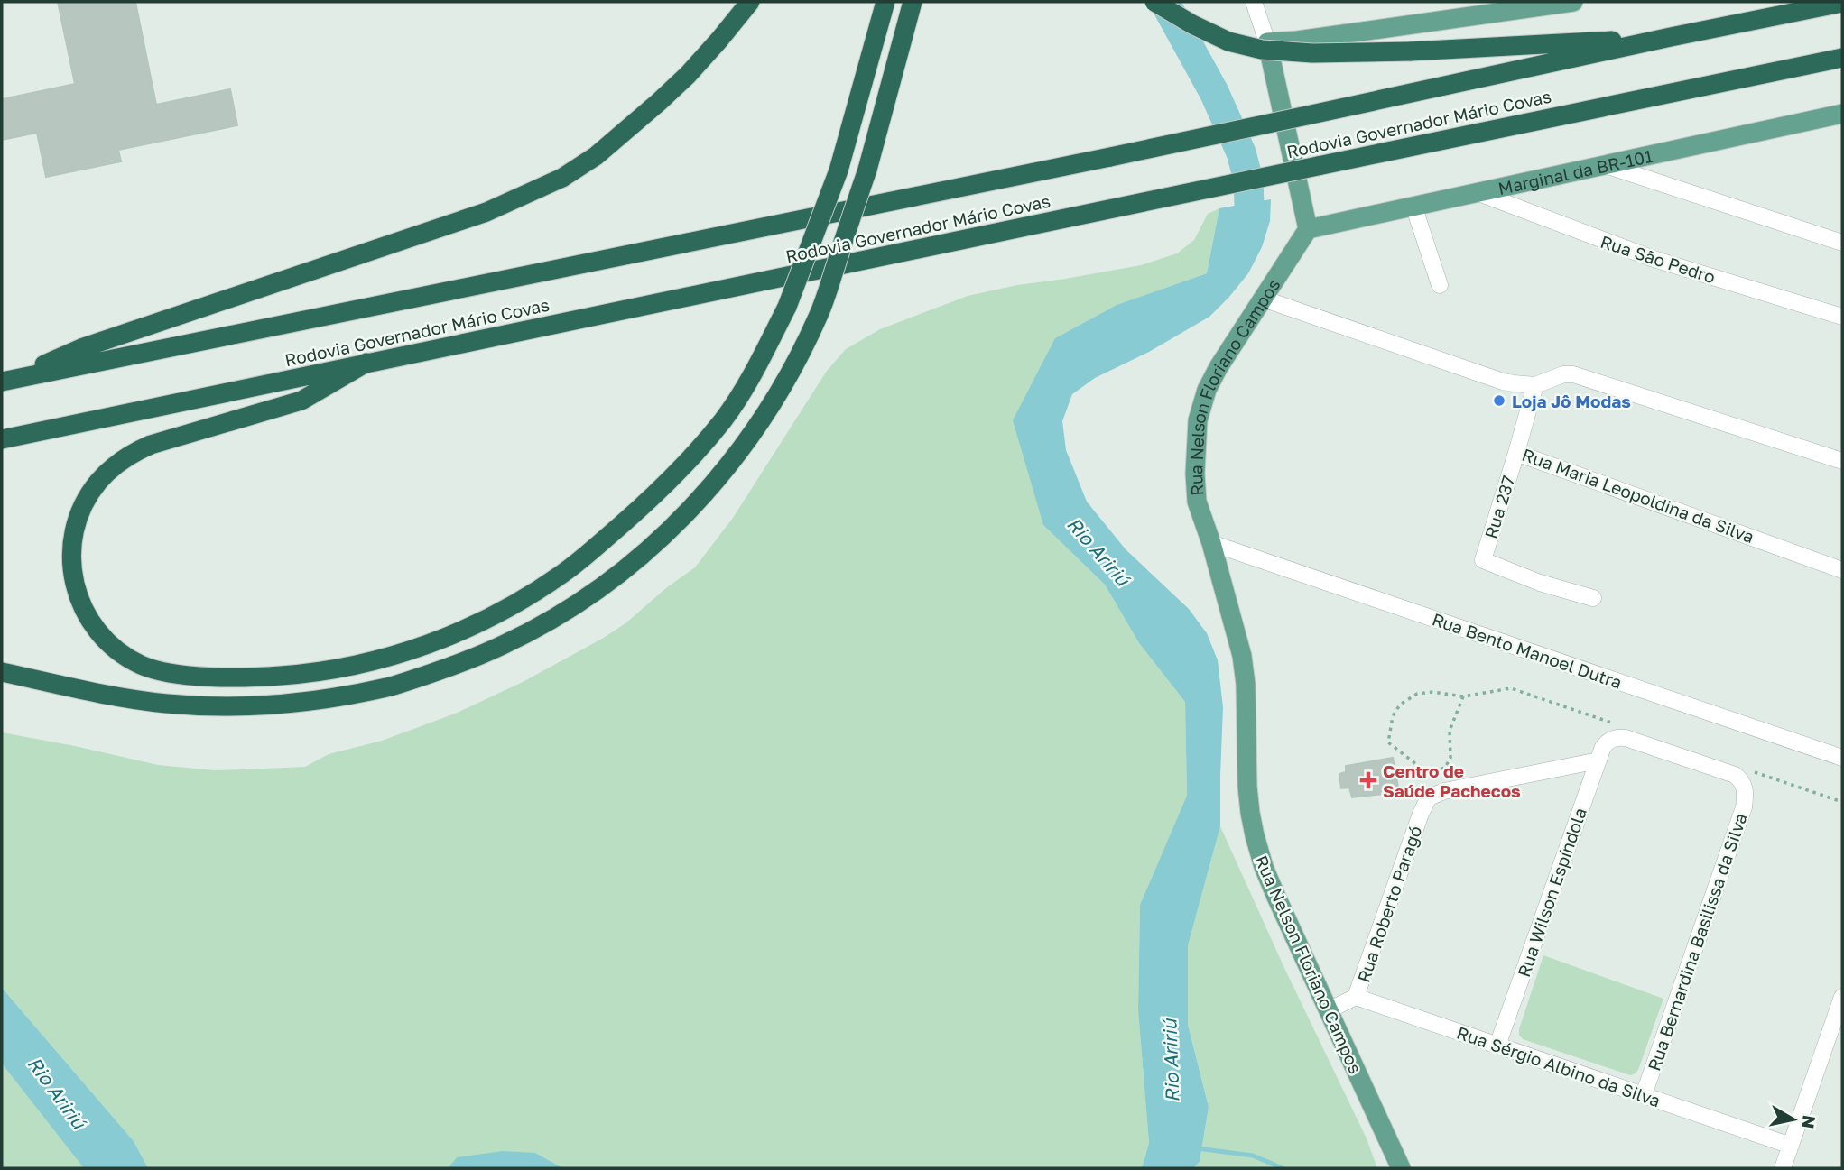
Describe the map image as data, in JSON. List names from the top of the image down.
{
  "streets": {
    "highway": ["Rodovia Governador Mário Covas"],
    "main road": ["Marginal da BR-101", "Rua Nelson Floriano Campos"],
    "street": [
      "Rua São Pedro",
      "Rua Maria Leopoldina da Silva",
      "Rua 237",
      "Rua Bento Manoel Dutra",
      "Rua Wilson Espíndola",
      "Rua Roberto Paragó",
      "Rua Bernardina Basilissa da Silva",
      "Rua Sérgio Albino da Silva"
    ]
  },
  "crossings": [
    ["Marginal da BR-101", "Rua São Pedro"],
    ["Marginal da BR-101", "Rua Nelson Floriano Campos"],
    ["Rua Nelson Floriano Campos", "Rua Bento Manoel Dutra"],
    ["Rua Maria Leopoldina da Silva", "Rua 237"],
    ["Rua Wilson Espíndola", "Rua Roberto Paragó"],
    ["Rua Wilson Espíndola", "Rua Bernardina Basilissa da Silva"],
    ["Rua Wilson Espíndola", "Rua Sérgio Albino da Silva"],
    ["Rua Roberto Paragó", "Rua Sérgio Albino da Silva"],
    ["Rua Bernardina Basilissa da Silva", "Rua Sérgio Albino da Silva"]
  ],
  "water": ["Rio Aririú"],
  "places": {
    "other": ["Loja Jô Modas"],
    "health": ["Centro de Saúde Pachecos"]
  },
  "north": "right"
}
